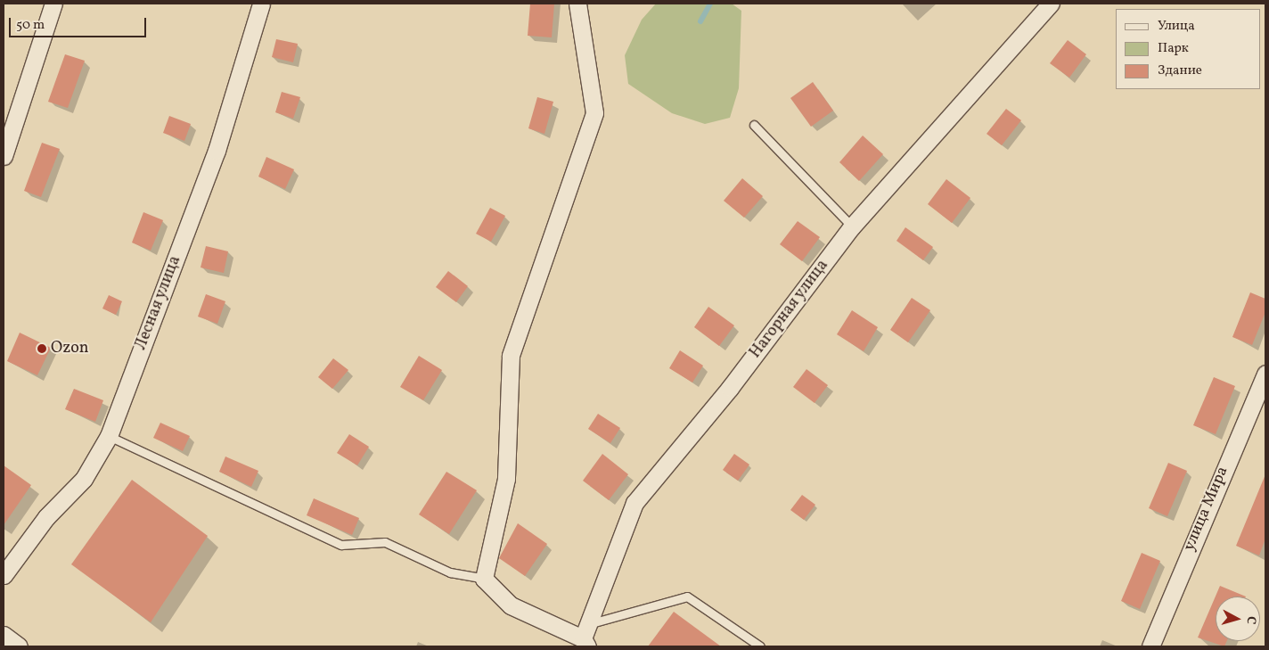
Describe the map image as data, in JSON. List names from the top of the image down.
{
  "streets": {
    "street": ["Лесная улица", "Нагорная улица", "улица Мира"]
  },
  "places": ["Ozon"],
  "legend": ["Улица", "Парк", "Здание"],
  "scale_bar": "50 m",
  "north": "right"
}
